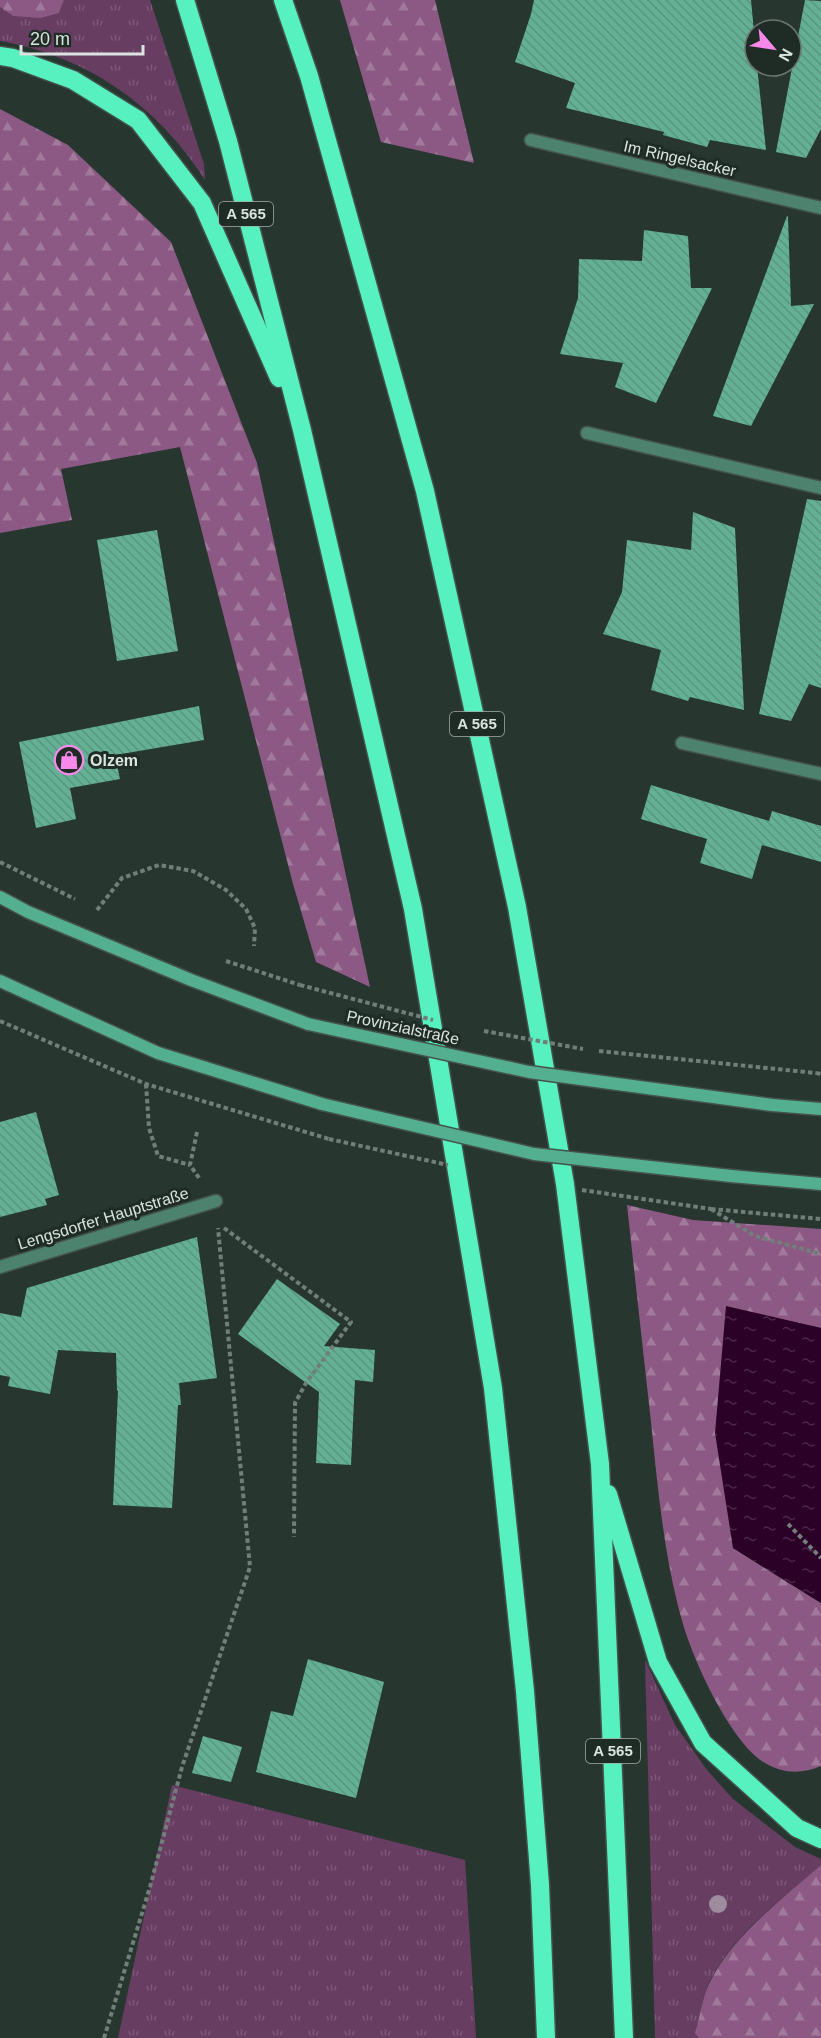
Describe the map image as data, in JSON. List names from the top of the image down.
{
  "streets": {
    "highway": ["A 565"],
    "main road": ["Provinzialstraße"],
    "street": ["Im Ringelsacker", "Lengsdorfer Hauptstraße"]
  },
  "places": {
    "shop": ["Olzem"]
  },
  "scale_bar": "20 m",
  "north": "bottom right"
}
